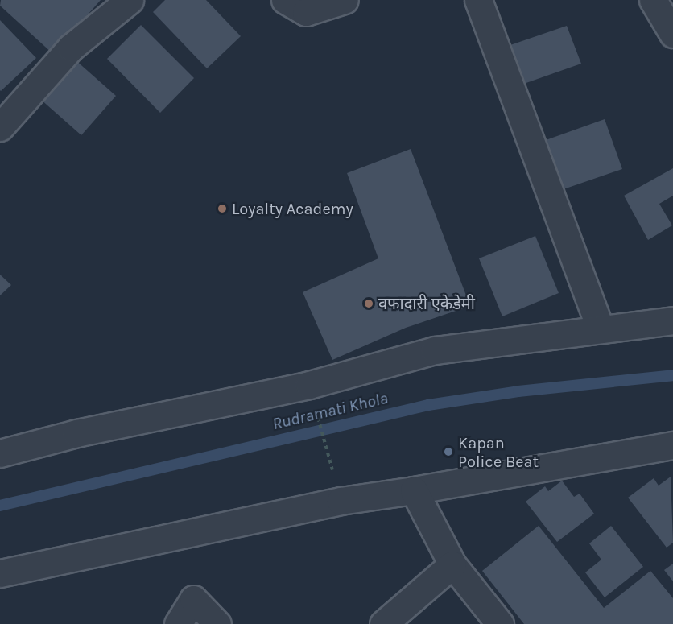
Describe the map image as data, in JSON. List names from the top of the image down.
{
  "water": ["Rudramati Khola"],
  "places": ["Loyalty Academy", "वफादारी एकेडेमी", "Kapan Police Beat"]
}
